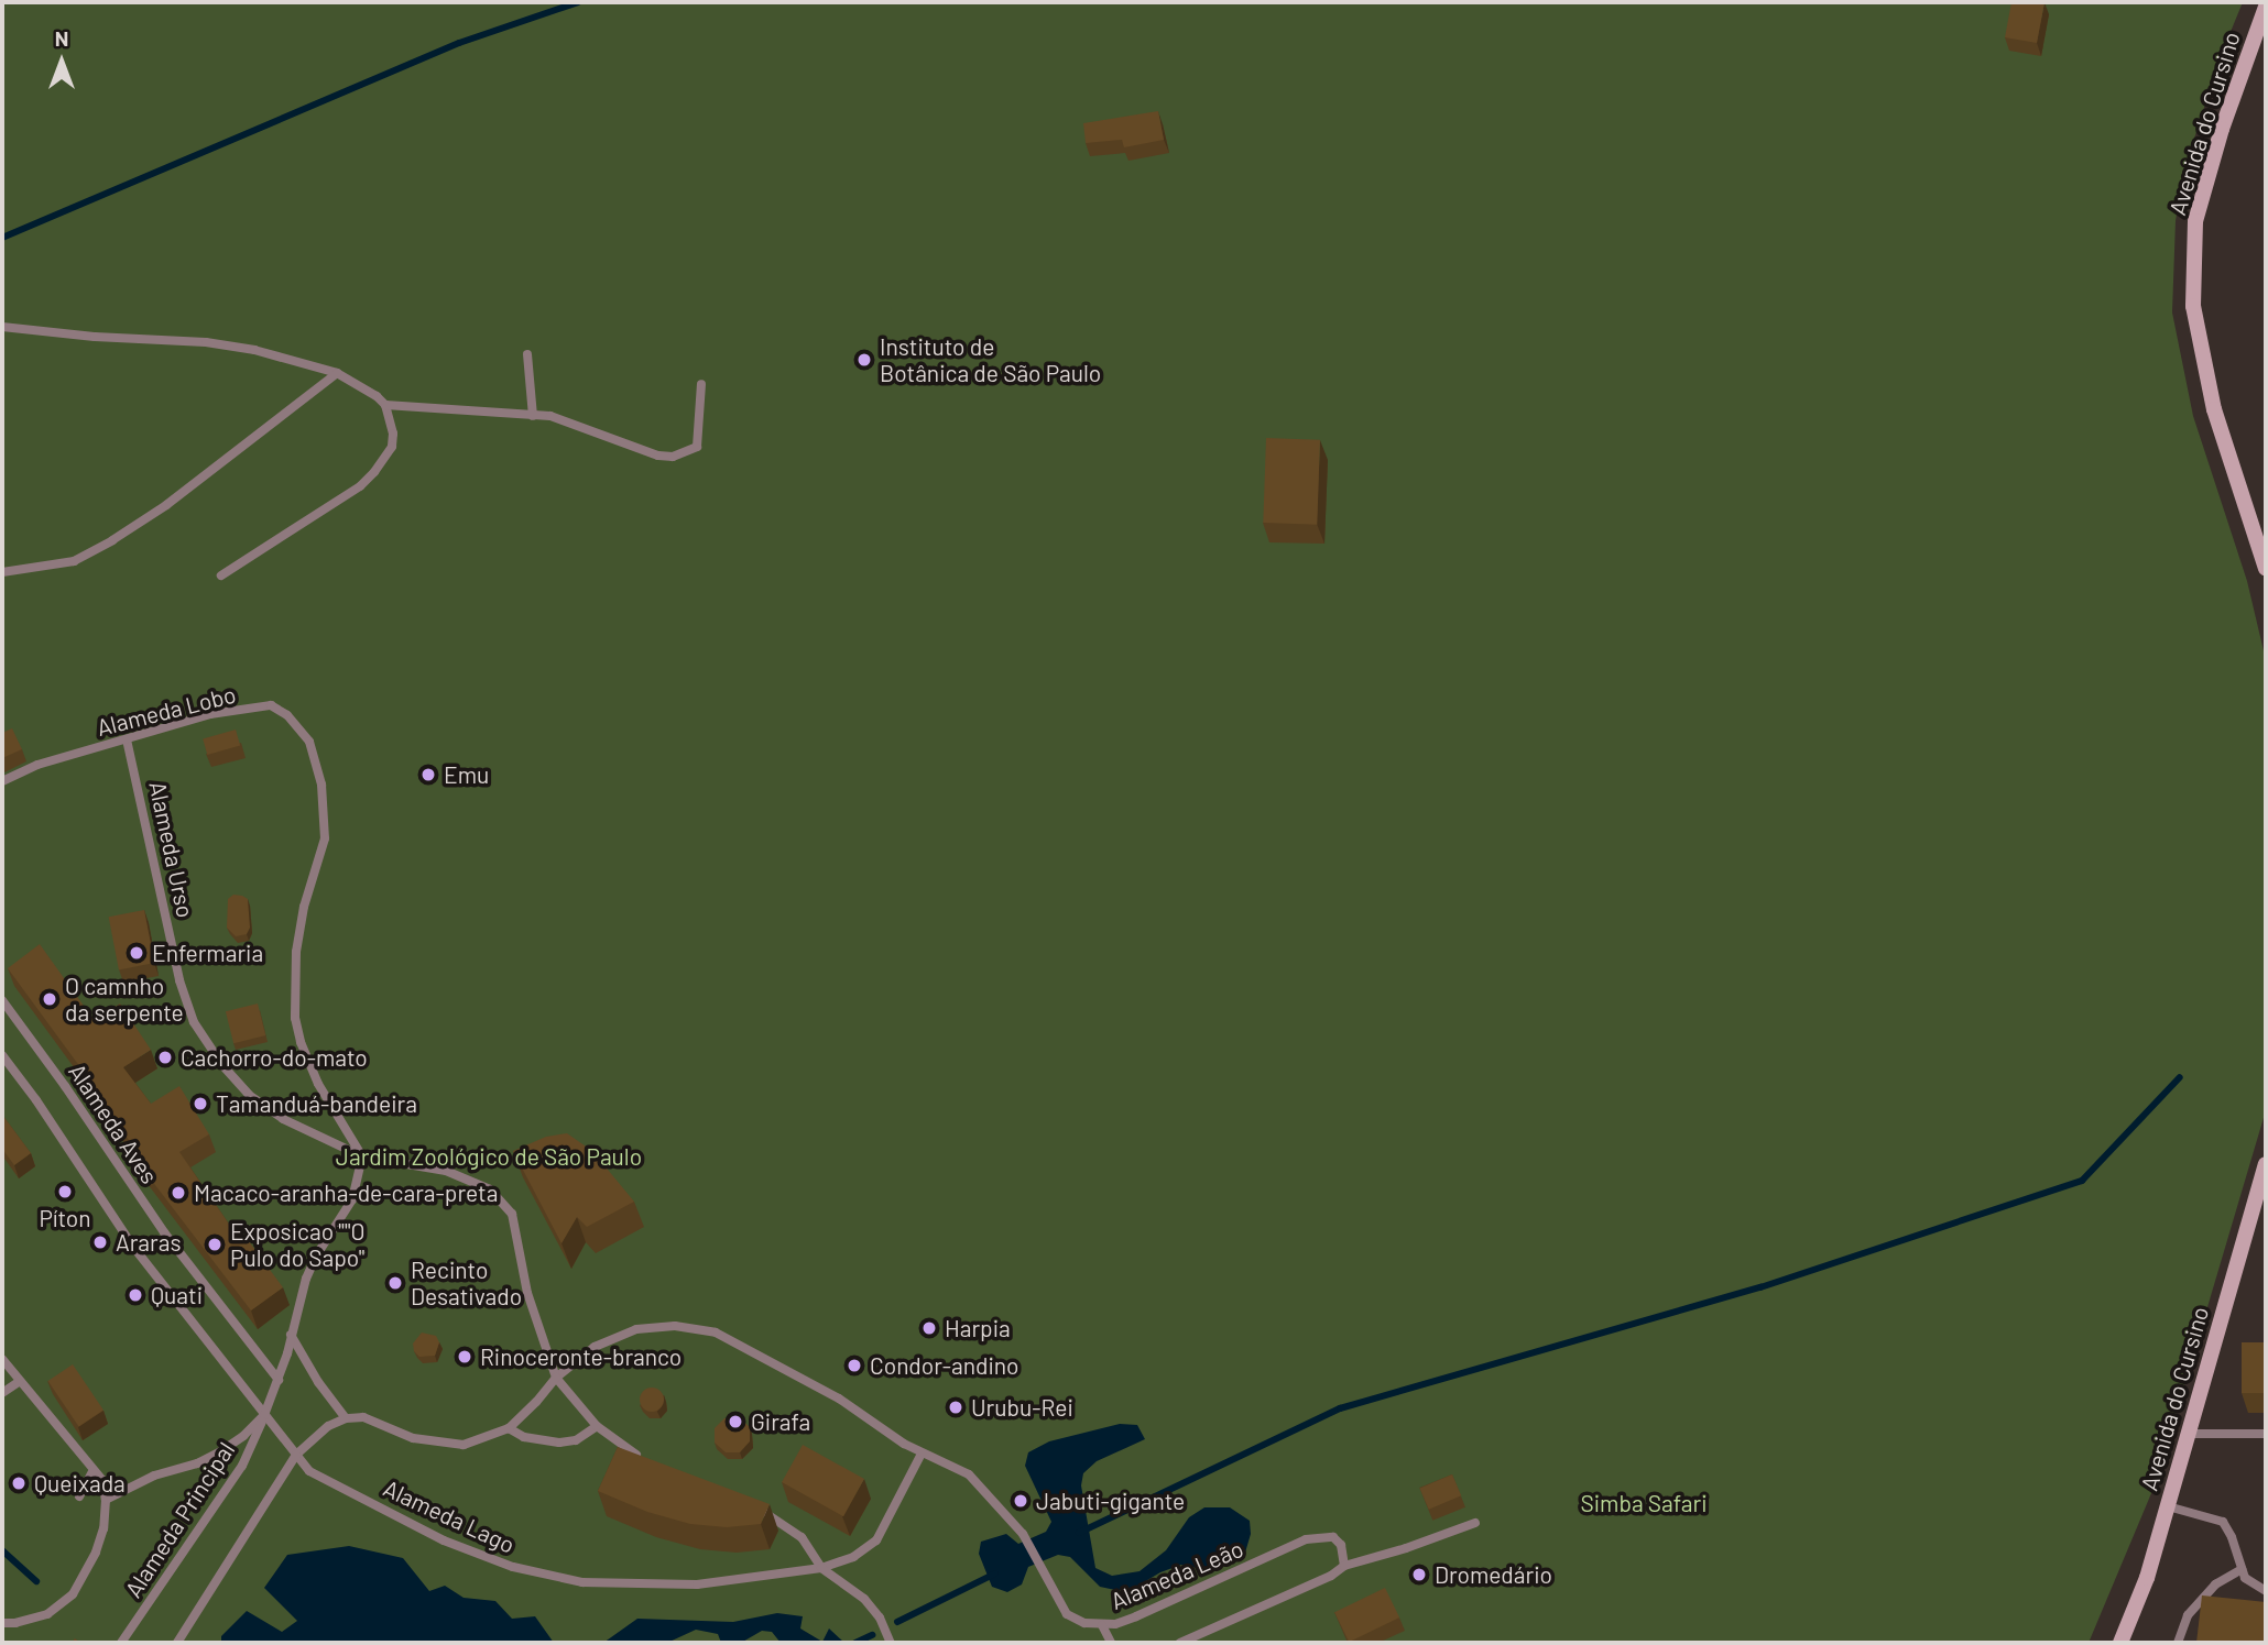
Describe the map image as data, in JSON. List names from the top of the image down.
{
  "streets": {
    "main road": ["Avenida do Cursino"],
    "lane": [
      "Alameda Lobo",
      "Alameda Urso",
      "Alameda Aves",
      "Alameda Lago",
      "Alameda Principal",
      "Alameda Leão"
    ]
  },
  "crossings": [
    ["Alameda Lobo", "Alameda Urso"],
    ["Alameda Lobo", "Alameda Principal"],
    ["Alameda Urso", "Alameda Principal"],
    ["Alameda Urso", "Alameda Leão"],
    ["Alameda Aves", "Alameda Principal"],
    ["Alameda Lago", "Alameda Principal"],
    ["Alameda Lago", "Alameda Leão"]
  ],
  "parks": ["Jardim Zoológico de São Paulo", "Simba Safari"],
  "places": [
    "Instituto de Botânica de São Paulo",
    "Emu",
    "Enfermaria",
    "O camnho da serpente",
    "Cachorro-do-mato",
    "Tamanduá-bandeira",
    "Píton",
    "Macaco-aranha-de-cara-preta",
    "Araras",
    "Exposicao \"\"O Pulo do Sapo\"",
    "Recinto Desativado",
    "Quati",
    "Harpia",
    "Rinoceronte-branco",
    "Condor-andino",
    "Urubu-Rei",
    "Girafa",
    "Queixada",
    "Jabuti-gigante",
    "Dromedário"
  ],
  "north": "top"
}
